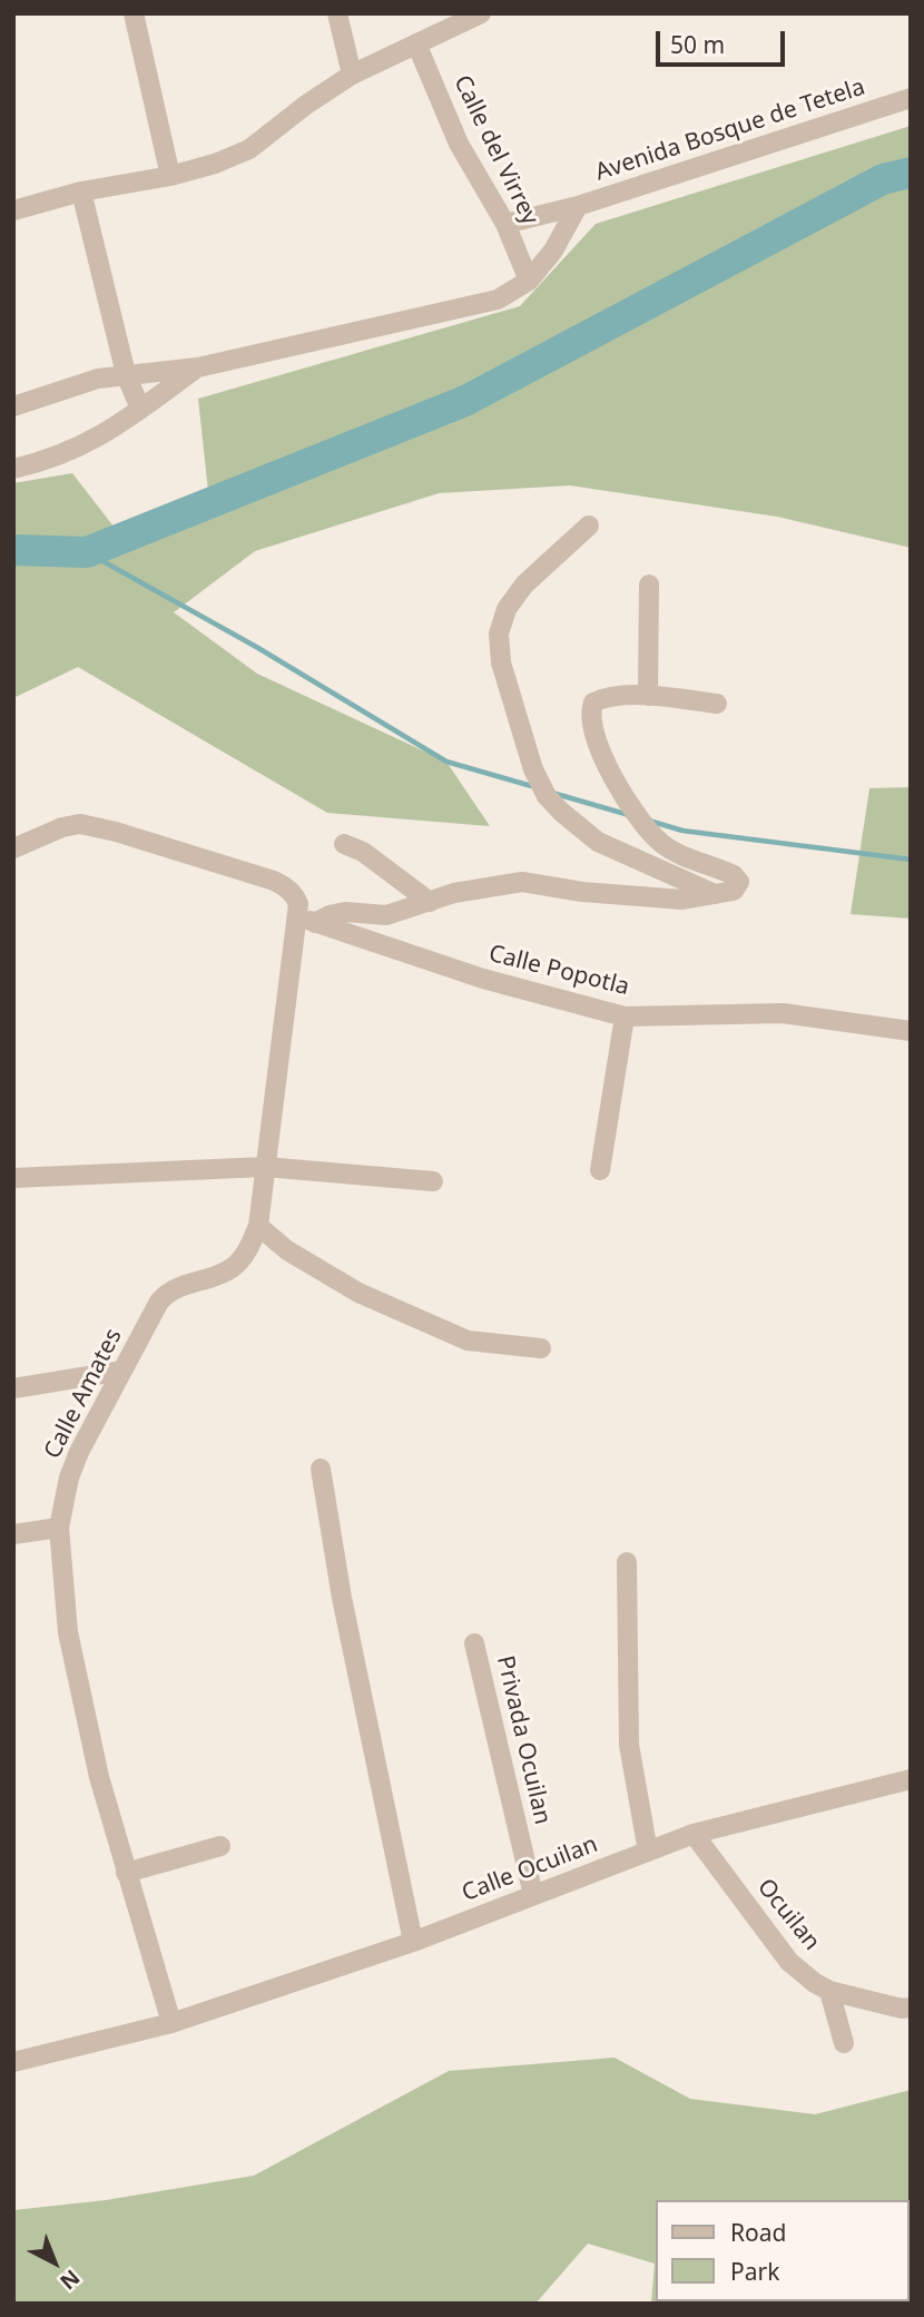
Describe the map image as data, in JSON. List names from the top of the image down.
{
  "streets": {
    "street": [
      "Avenida Bosque de Tetela",
      "Calle del Virrey",
      "Calle Popotla",
      "Calle Amates",
      "Privada Ocuilan",
      "Calle Ocuilan",
      "Ocuilan"
    ]
  },
  "crossings": [
    ["Avenida Bosque de Tetela", "Calle del Virrey"],
    ["Calle Popotla", "Calle Amates"],
    ["Calle Amates", "Calle Ocuilan"],
    ["Privada Ocuilan", "Calle Ocuilan"],
    ["Calle Ocuilan", "Ocuilan"]
  ],
  "legend": ["Road", "Park"],
  "scale_bar": "50 m",
  "north": "bottom right"
}
